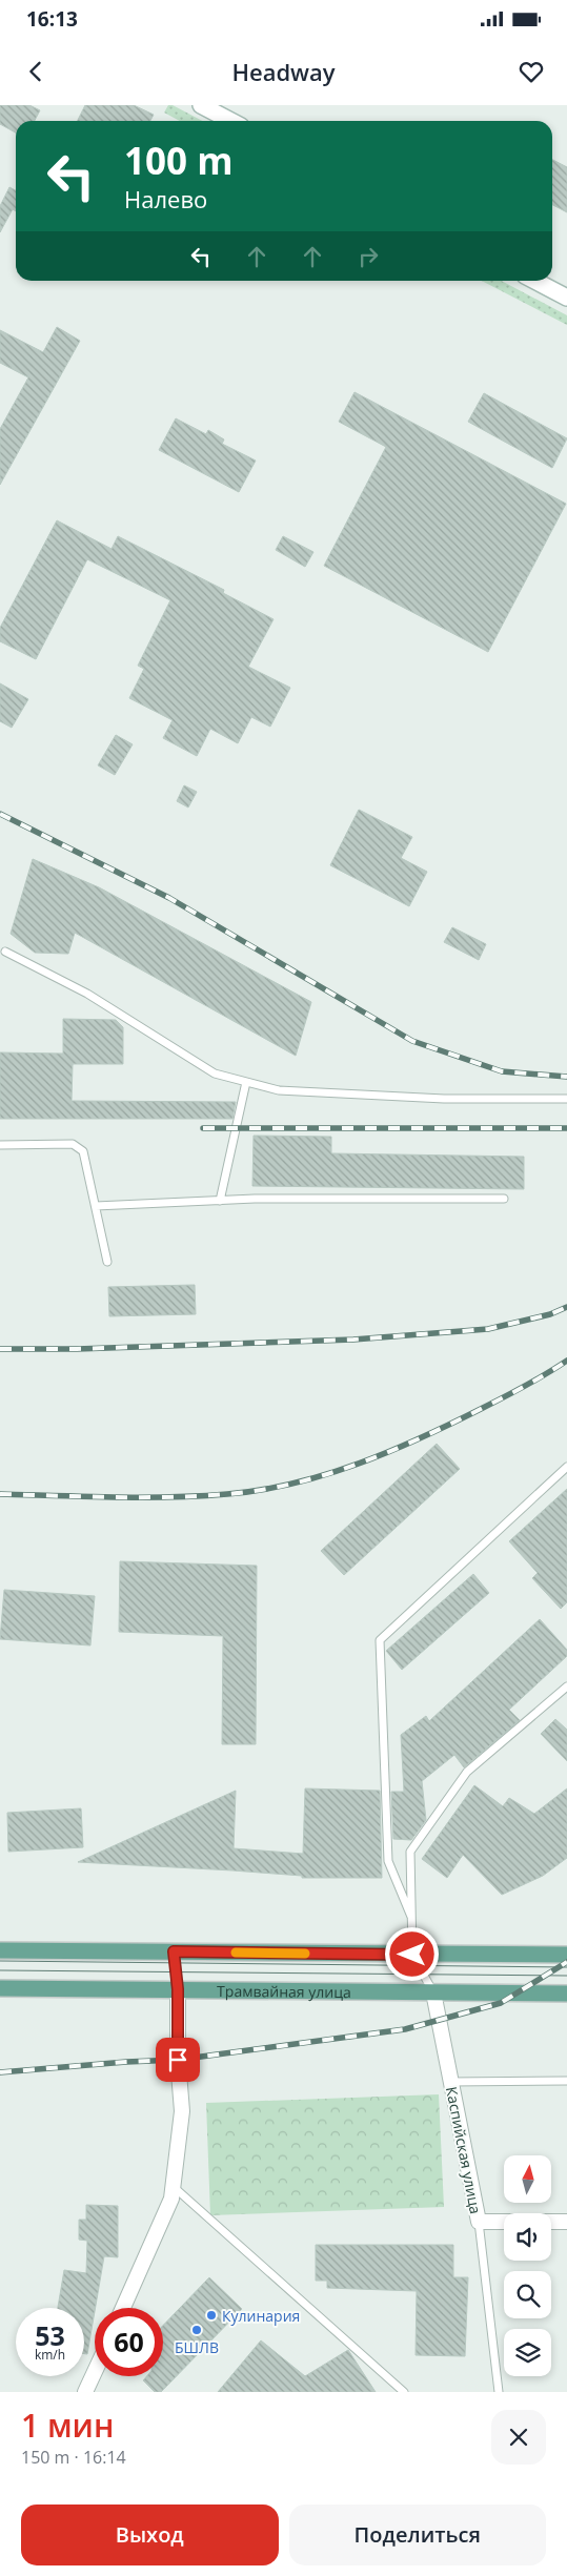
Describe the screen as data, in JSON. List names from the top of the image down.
{
  "streets": {
    "main road": ["Трамвайная улица"],
    "street": ["Каспийская улица"]
  },
  "crossings": [
    ["Трамвайная улица", "Каспийская улица"]
  ],
  "places": ["Кулинария", "БШЛВ"],
  "north": "top",
  "page": {
    "status": "16:13",
    "header": "Headway",
    "turn": ["100 m", "Налево"],
    "speed": "53 km/h",
    "limit": "60",
    "heading": ["1 мин", "150 m · 16:14"],
    "buttons": ["Выход", "Поделиться"]
  }
}
